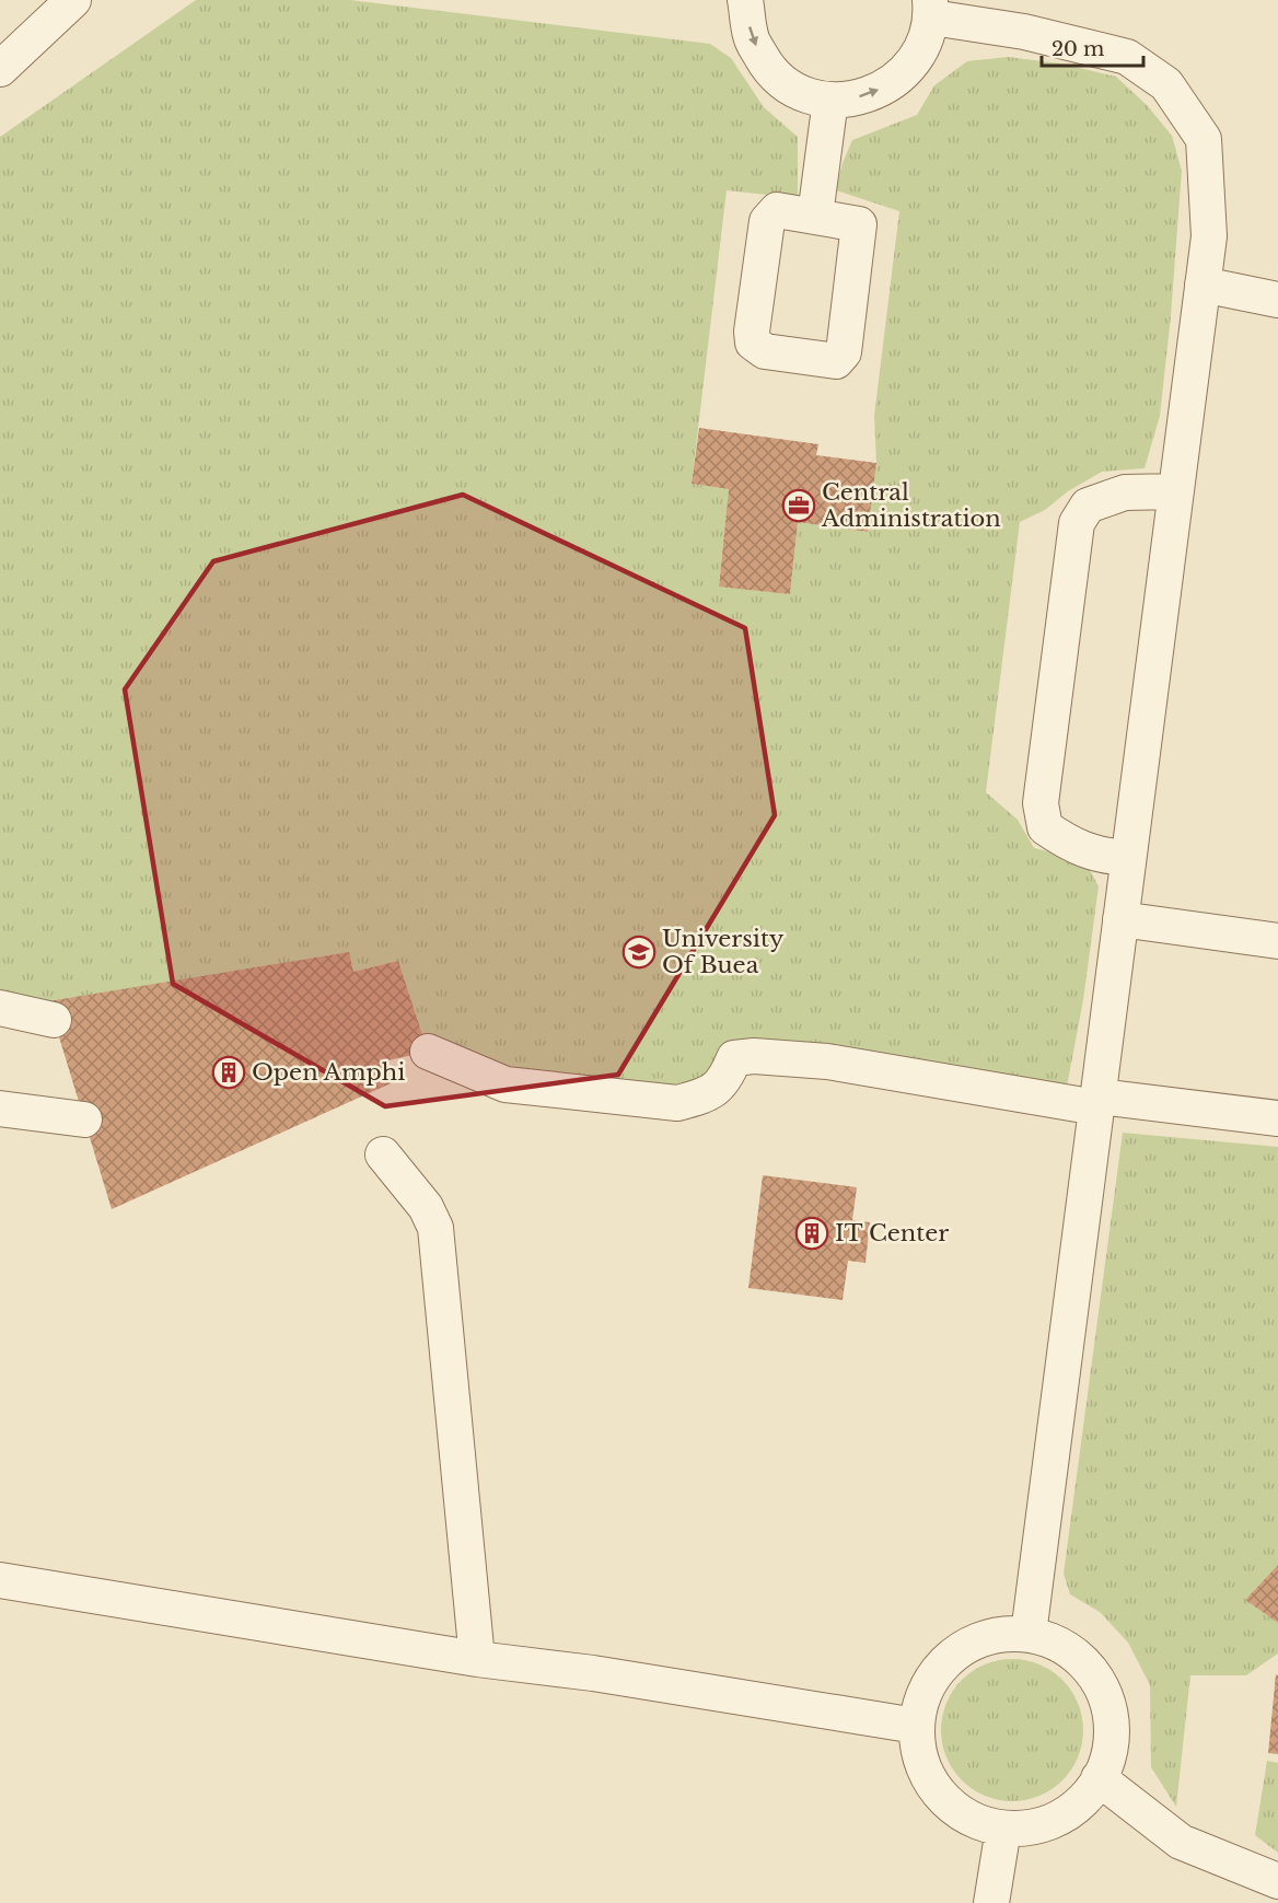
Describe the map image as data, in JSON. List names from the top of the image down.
{
  "places": {
    "office": ["Central Administration"],
    "school or university": ["University Of Buea"],
    "building": ["Open Amphi", "IT Center"]
  },
  "scale_bar": "20 m"
}
